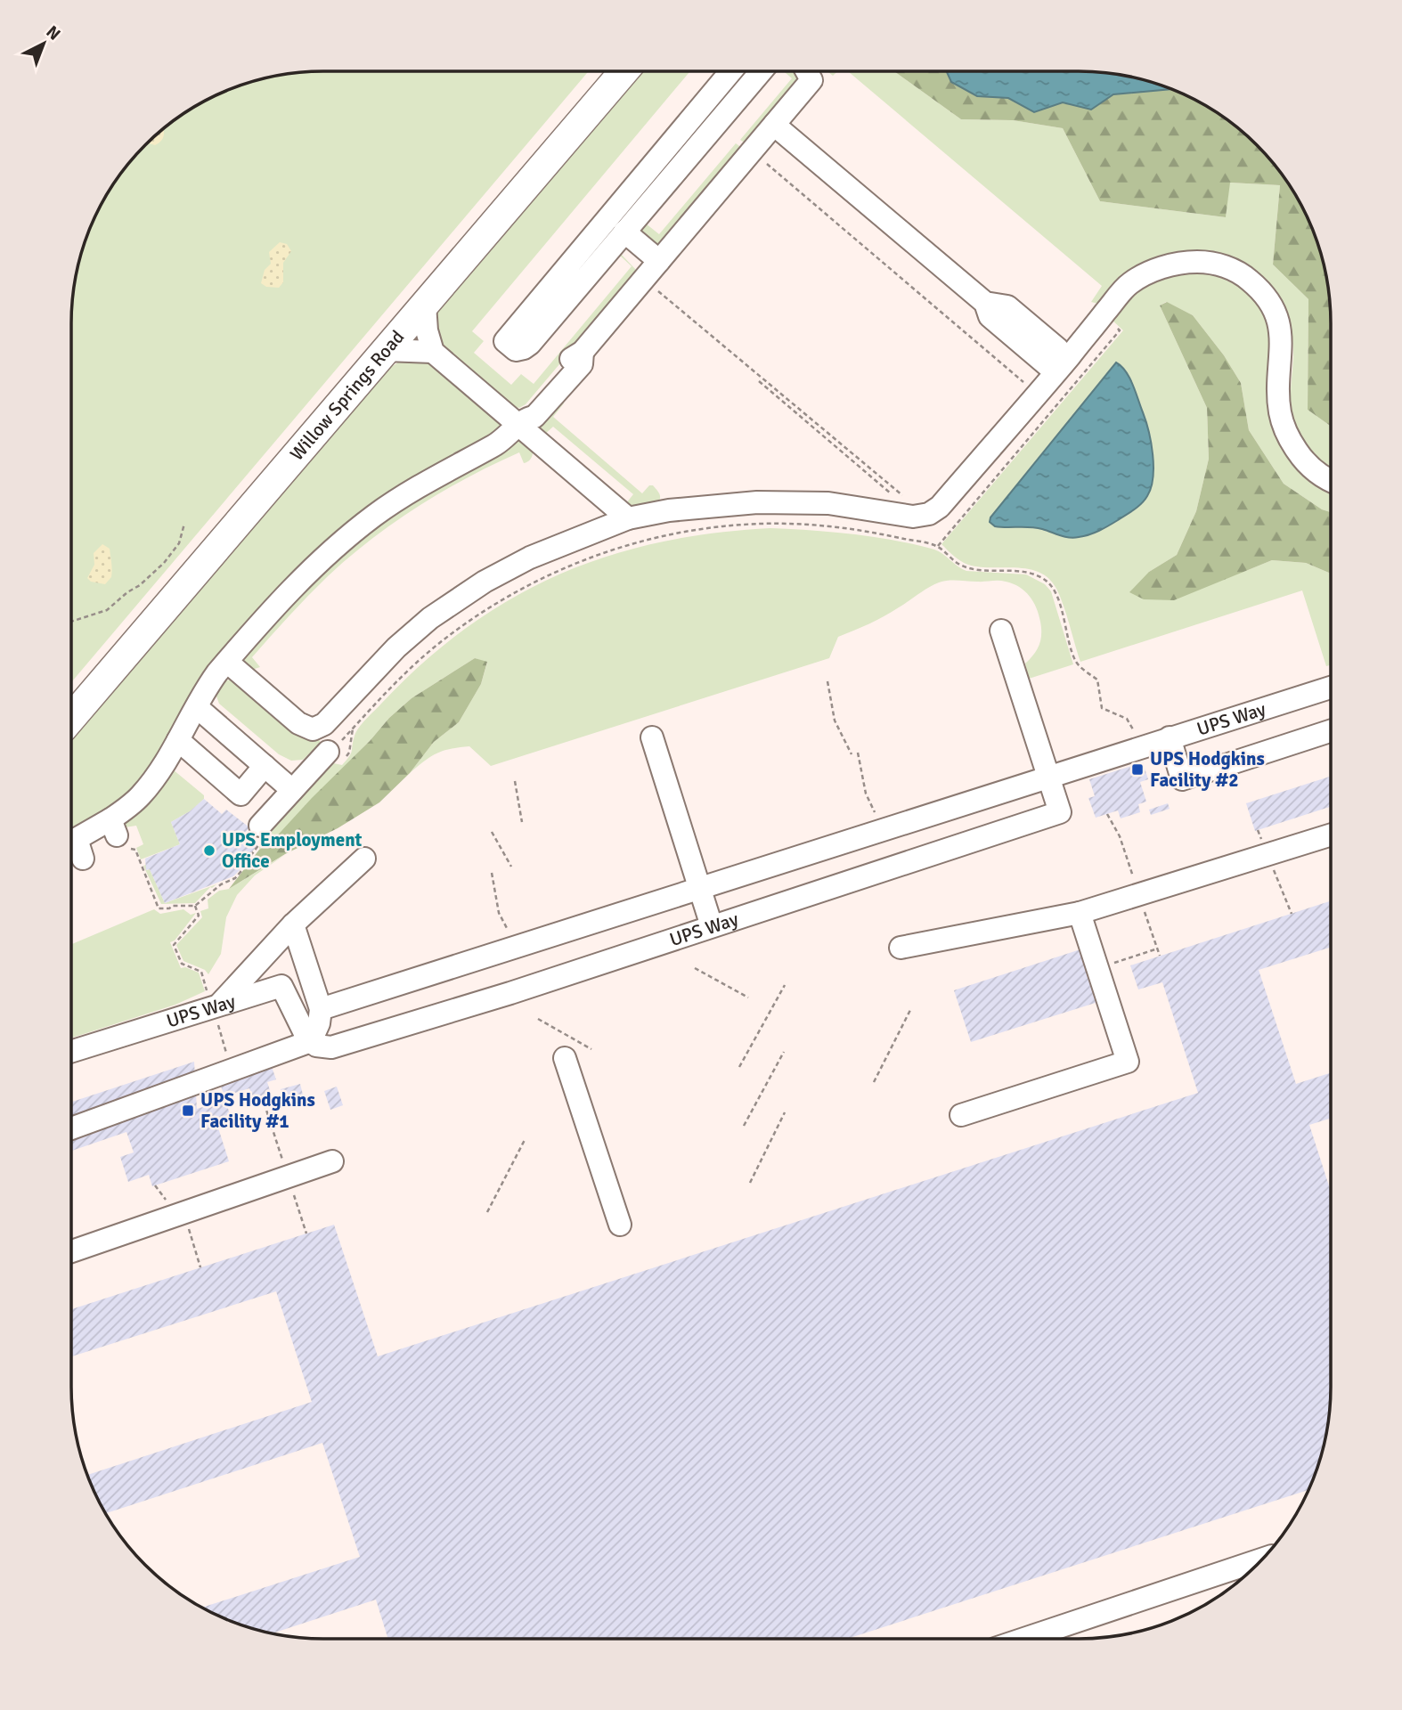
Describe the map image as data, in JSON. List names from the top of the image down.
{
  "streets": {
    "main road": ["Willow Springs Road"],
    "lane": ["UPS Way"]
  },
  "places": {
    "transit": ["UPS Hodgkins Facility #2", "UPS Hodgkins Facility #1"],
    "other": ["UPS Employment Office"]
  },
  "north": "top right"
}
